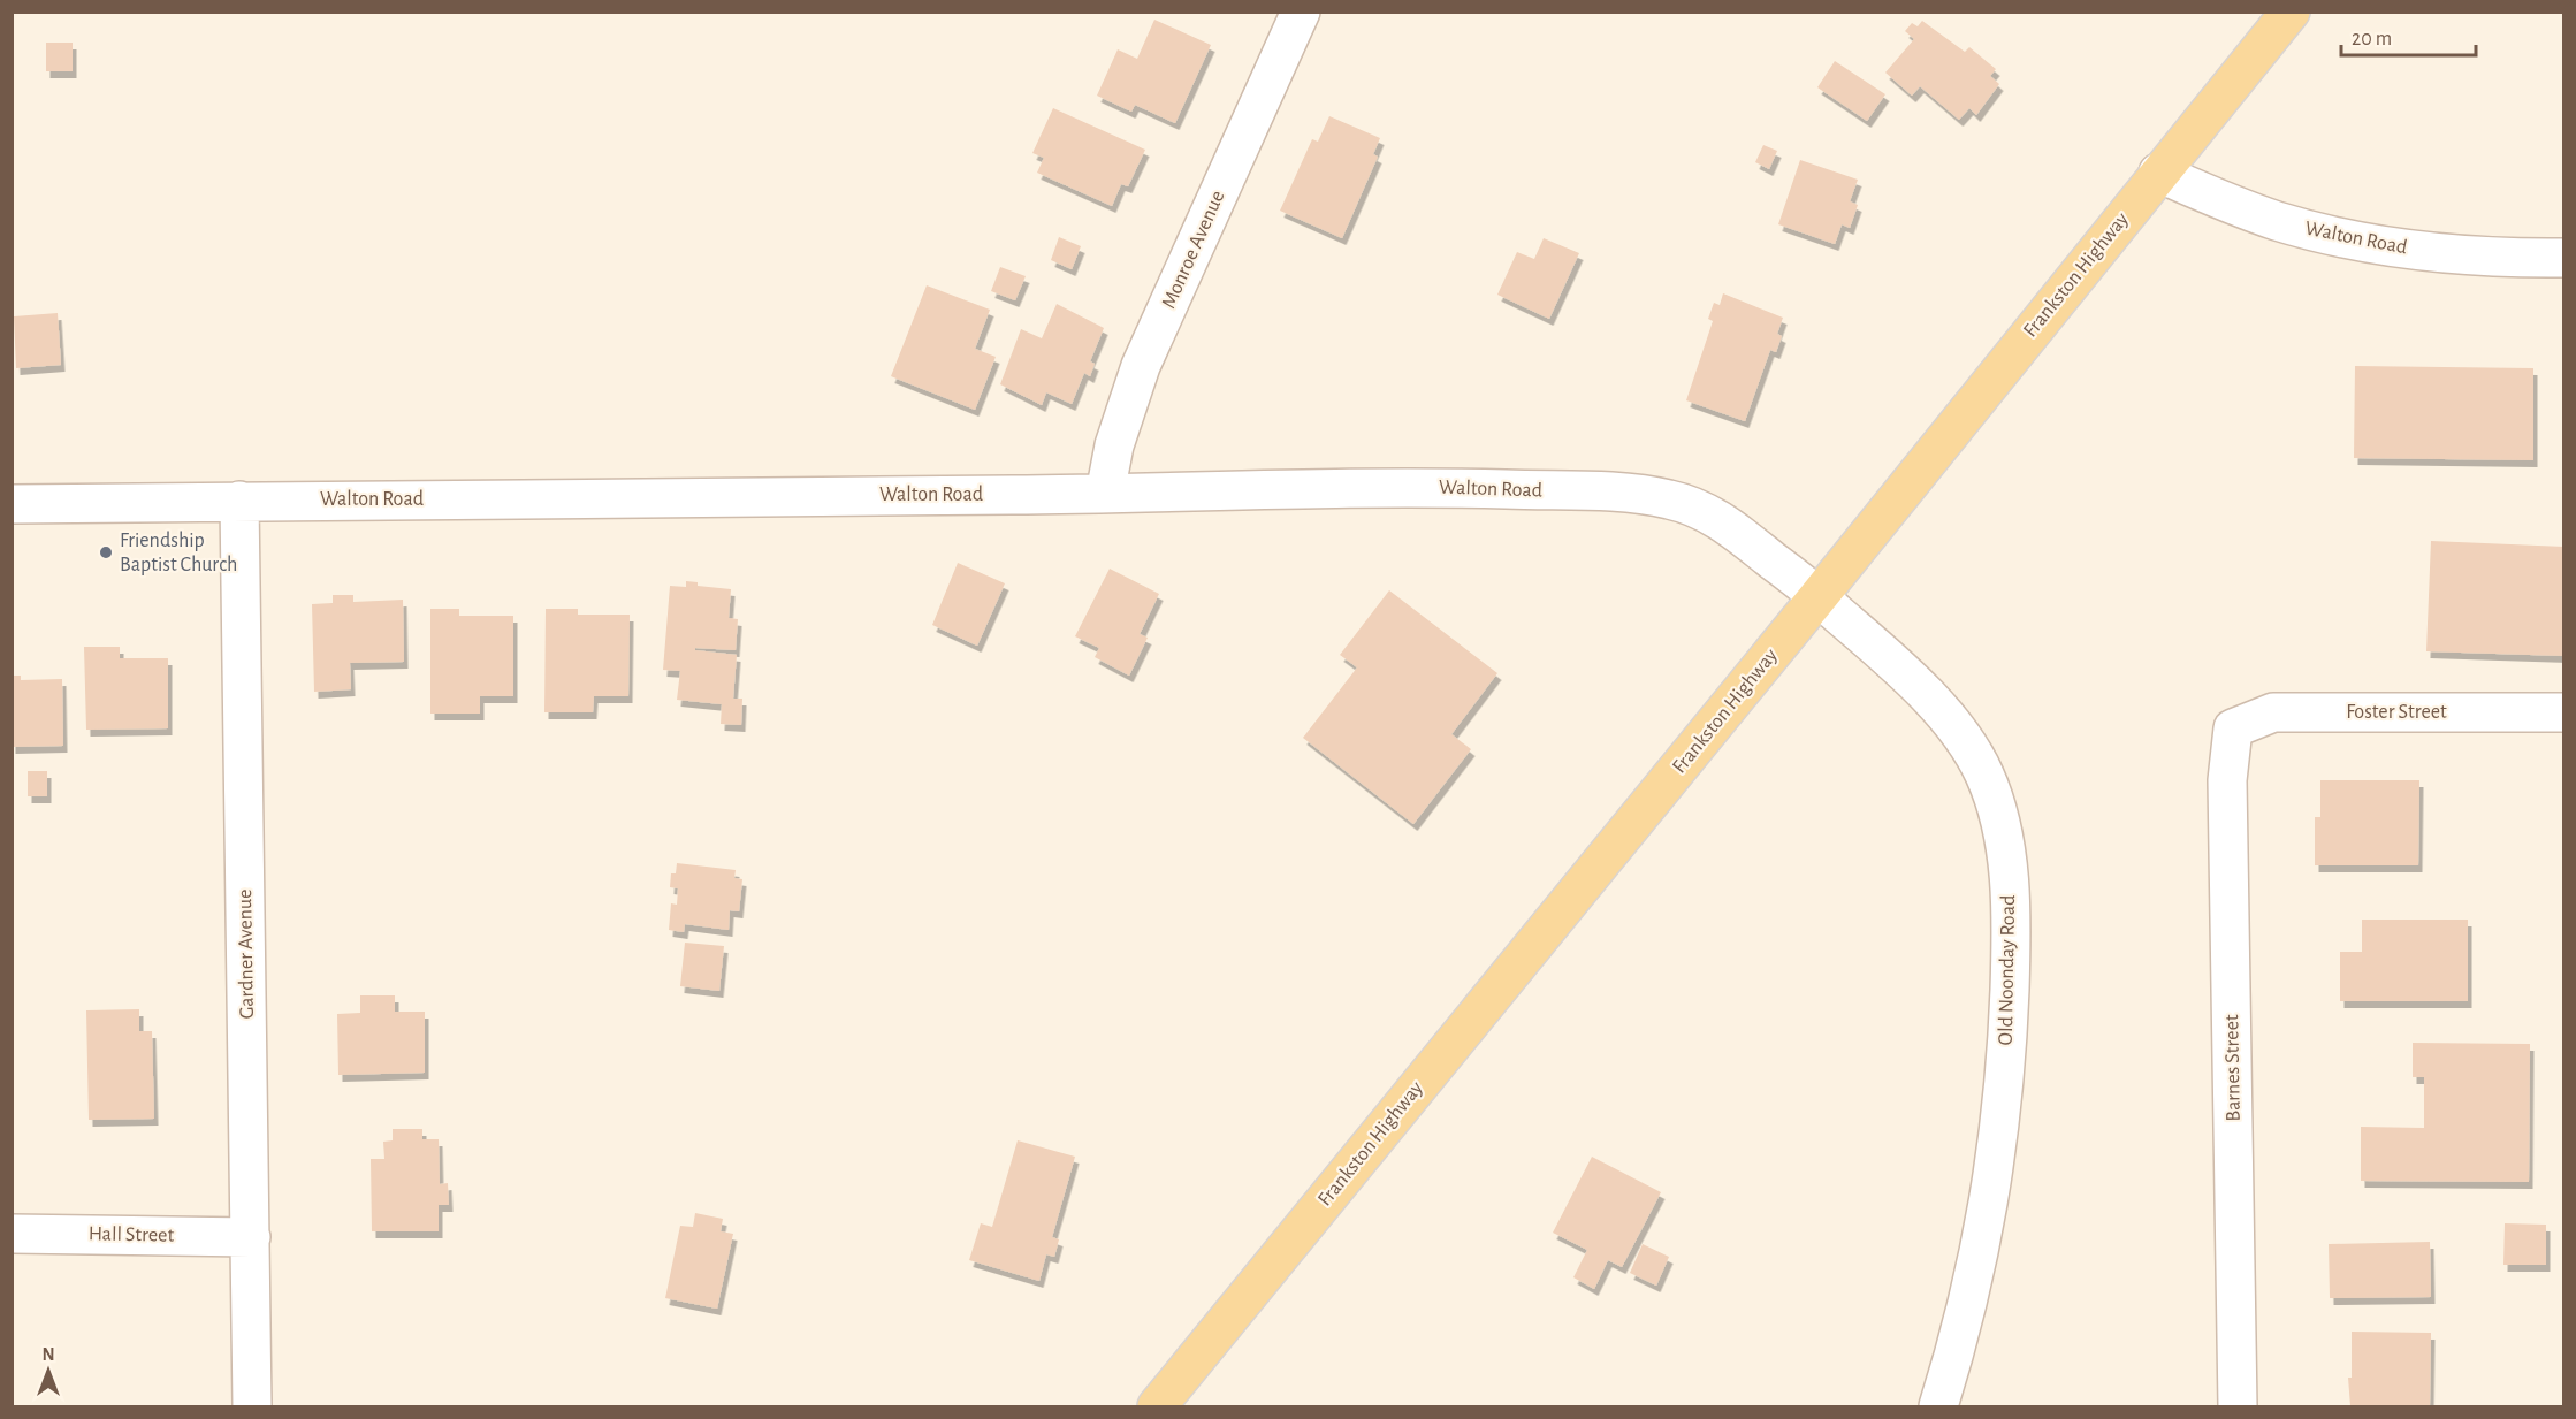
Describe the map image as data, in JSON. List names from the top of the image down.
{
  "streets": {
    "main road": ["Frankston Highway"],
    "street": [
      "Walton Road",
      "Monroe Avenue",
      "Foster Street",
      "Gardner Avenue",
      "Old Noonday Road",
      "Barnes Street",
      "Hall Street"
    ]
  },
  "crossings": [
    ["Walton Road", "Monroe Avenue"],
    ["Walton Road", "Frankston Highway"],
    ["Walton Road", "Gardner Avenue"],
    ["Walton Road", "Old Noonday Road"],
    ["Frankston Highway", "Old Noonday Road"],
    ["Foster Street", "Barnes Street"],
    ["Gardner Avenue", "Hall Street"]
  ],
  "places": ["Friendship Baptist Church"],
  "scale_bar": "20 m",
  "north": "top"
}
